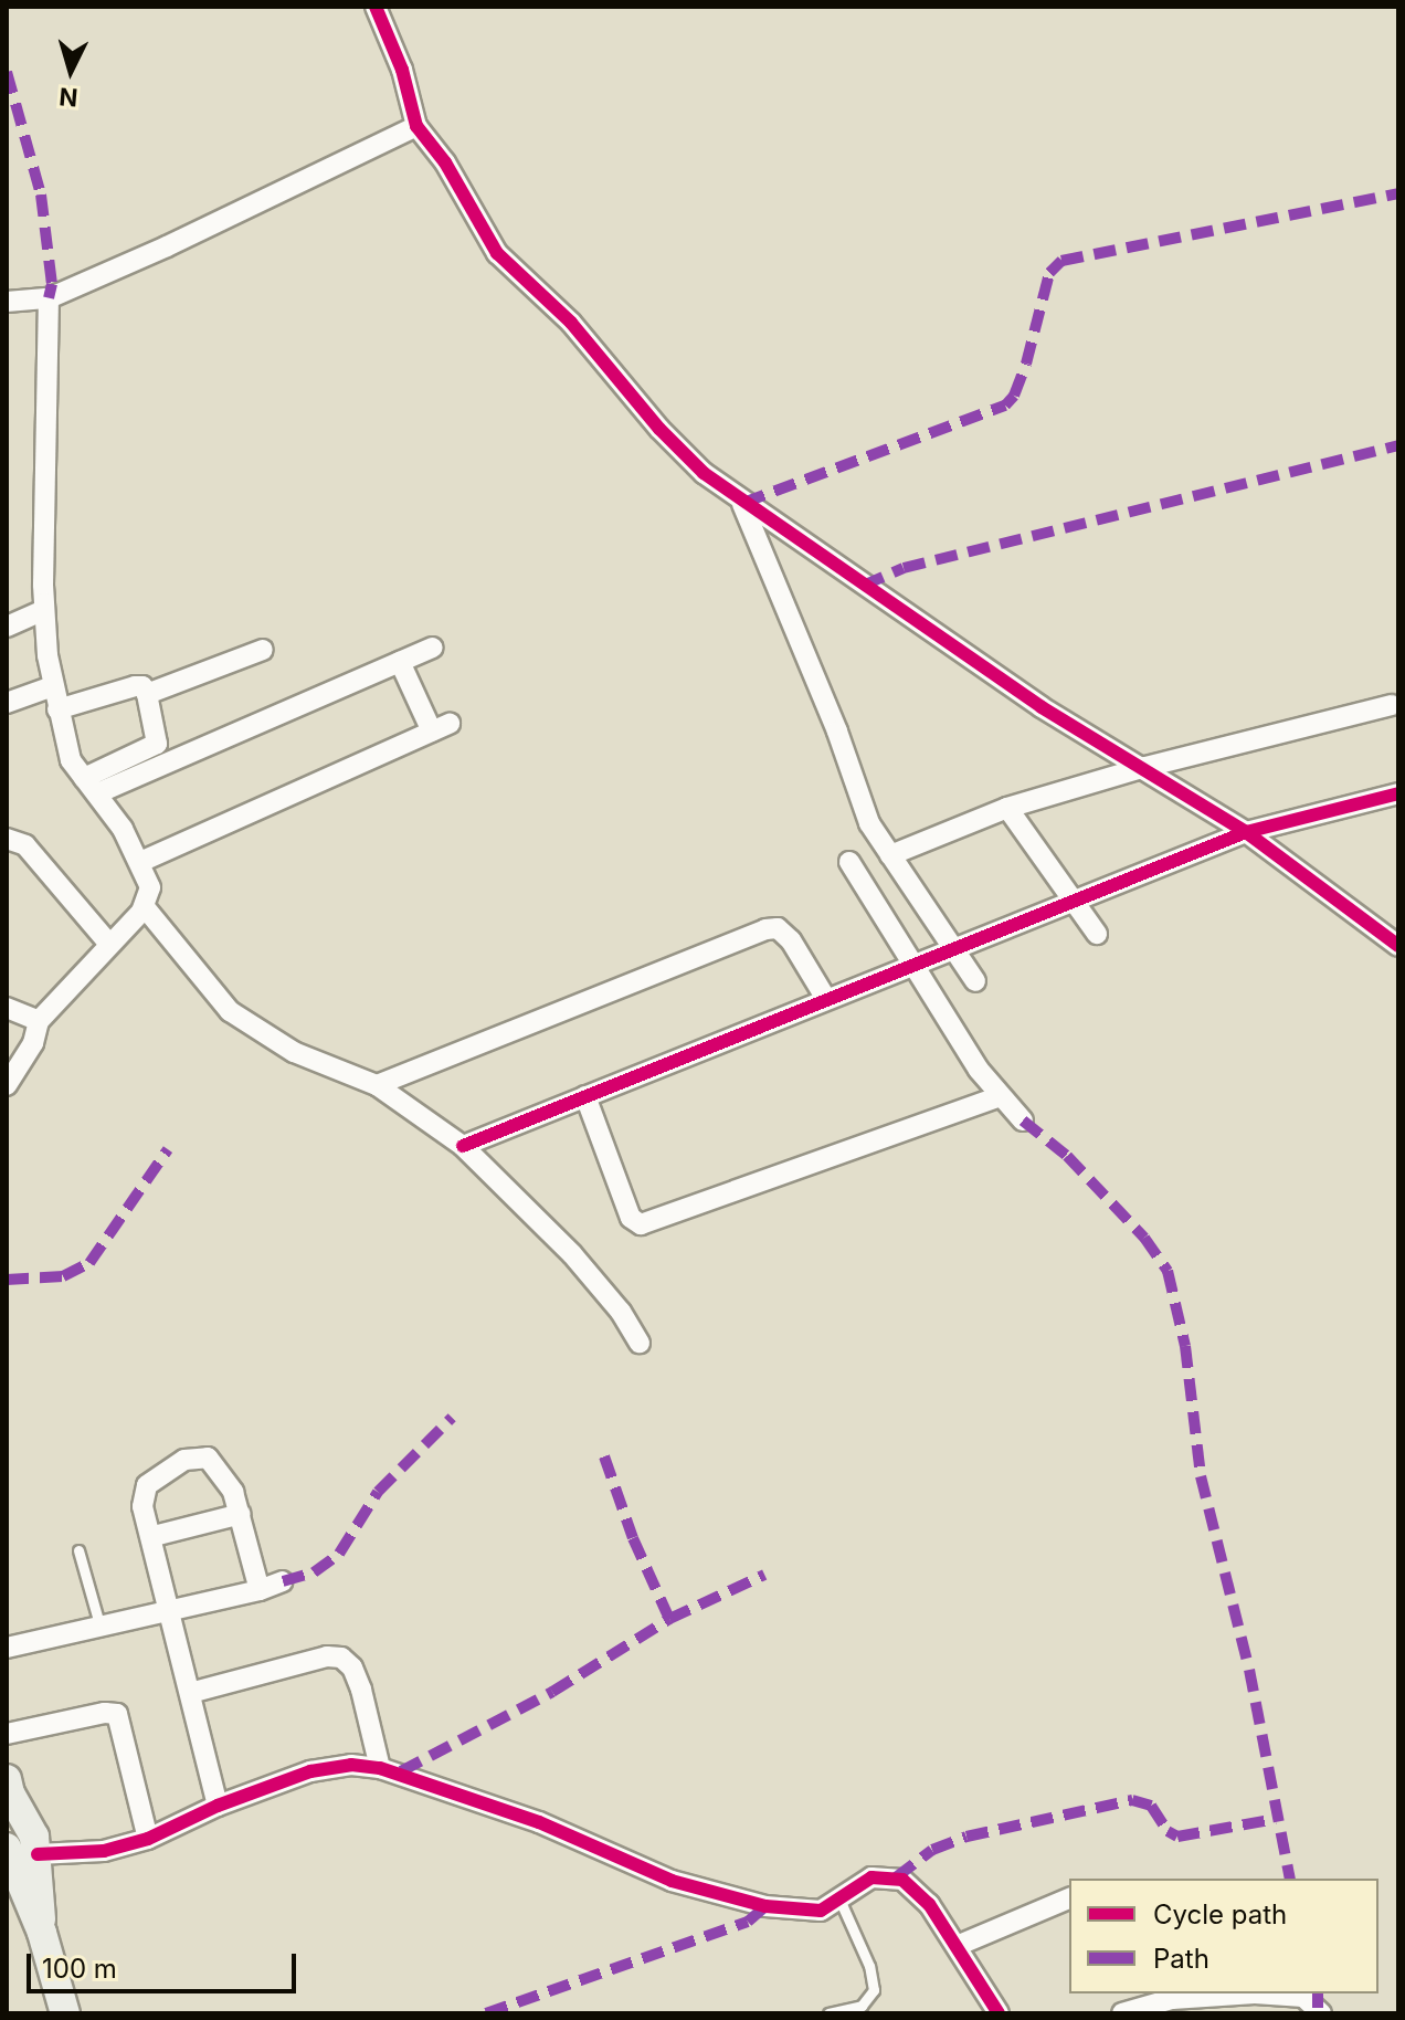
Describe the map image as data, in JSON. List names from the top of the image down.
{
  "legend": ["Cycle path", "Path"],
  "scale_bar": "100 m",
  "north": "bottom"
}
